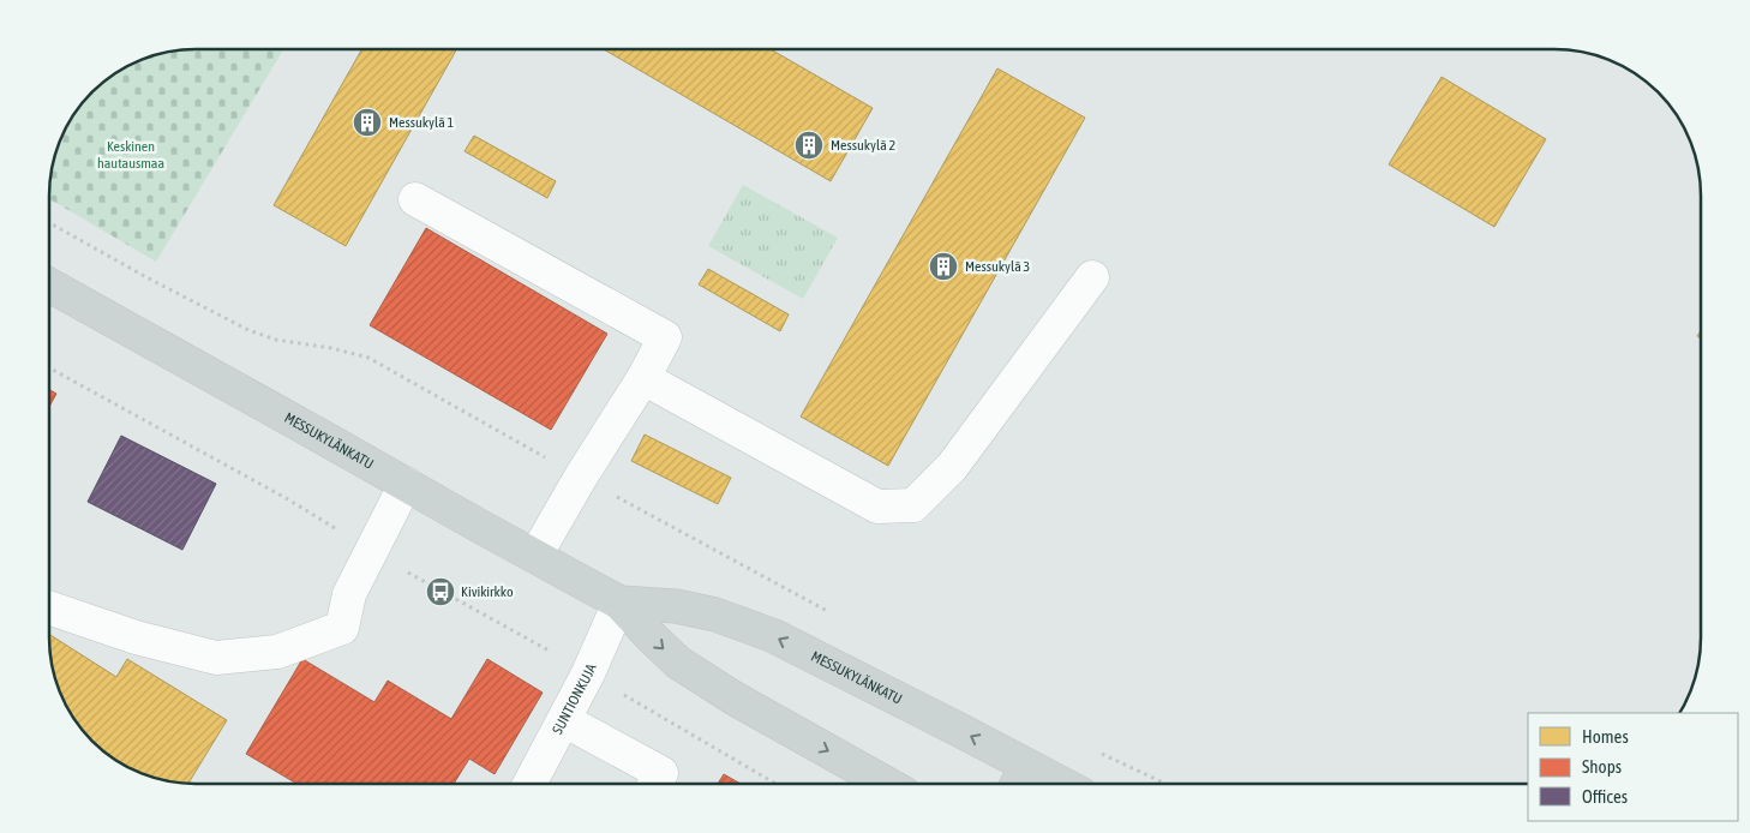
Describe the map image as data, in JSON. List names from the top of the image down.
{
  "streets": {
    "main road": ["MESSUKYLÄNKATU"],
    "street": ["SUNTIONKUJA"]
  },
  "crossings": [
    ["MESSUKYLÄNKATU", "SUNTIONKUJA"]
  ],
  "parks": ["Keskinen hautausmaa"],
  "places": {
    "building": ["Messukylä 1", "Messukylä 2", "Messukylä 3"],
    "bus stop": ["Kivikirkko"]
  },
  "legend": ["Homes", "Shops", "Offices"]
}
